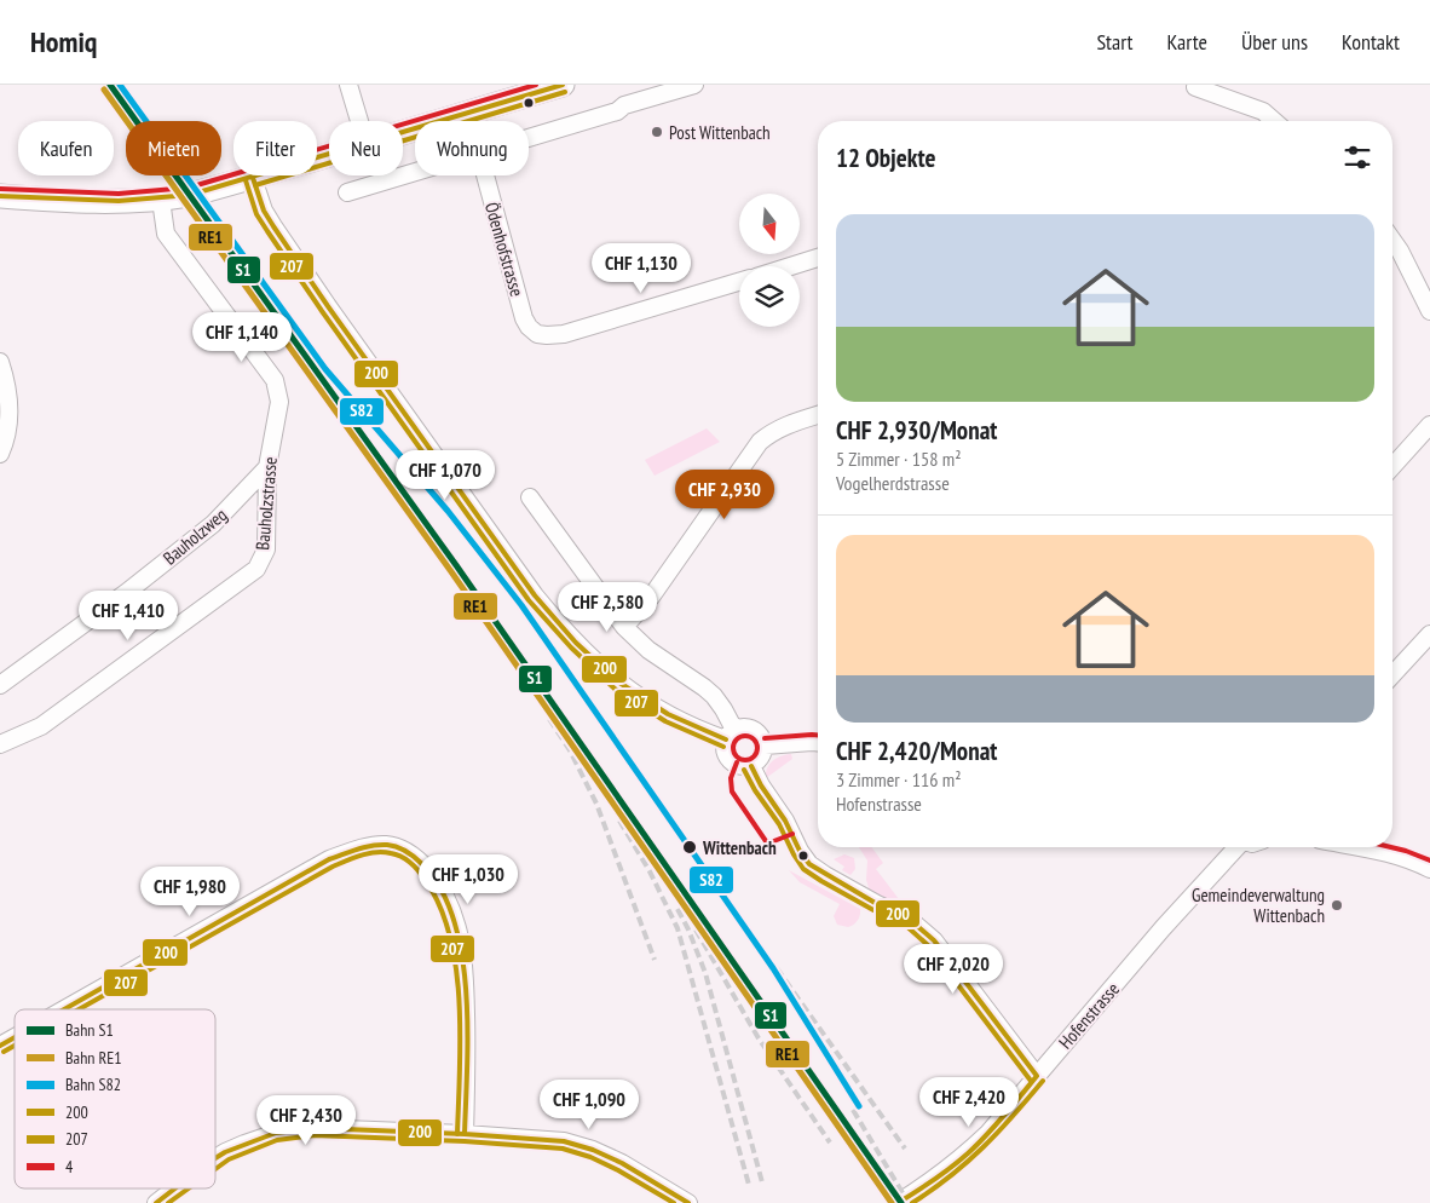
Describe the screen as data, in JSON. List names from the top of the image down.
{
  "streets": {
    "street": [
      "Ödenhofstrasse",
      "Bauholzstrasse",
      "Bauholzweg",
      "Hofenstrasse"
    ]
  },
  "crossings": [
    ["Bauholzstrasse", "Bauholzweg"]
  ],
  "places": ["Post Wittenbach", "Wittenbach", "Gemeindeverwaltung Wittenbach"],
  "lines": [
    "rail line S1",
    "rail line S82",
    "transit line 200",
    "transit line 4",
    "rail line RE1",
    "transit line 207"
  ],
  "legend": [
    "Bahn S1",
    "Bahn RE1",
    "Bahn S82",
    "200",
    "207",
    "4"
  ],
  "north": "bottom",
  "page": {
    "header": "Homiq",
    "nav": [
      "Start",
      "Karte",
      "Über uns",
      "Kontakt"
    ],
    "chip": [
      "Kaufen",
      "Mieten",
      "Filter",
      "Neu",
      "Wohnung"
    ],
    "heading": "12 Objekte",
    "list": [
      {
        "name": "CHF 2,930/Monat",
        "note": "5 Zimmer · 158 m² · Vogelherdstrasse"
      },
      {
        "name": "CHF 2,420/Monat",
        "note": "3 Zimmer · 116 m² · Hofenstrasse"
      }
    ],
    "price": [
      "CHF 1,130",
      "CHF 1,140",
      "CHF 1,070",
      "CHF 2,930",
      "CHF 2,580",
      "CHF 1,410",
      "CHF 1,030",
      "CHF 1,980",
      "CHF 2,020",
      "CHF 2,420",
      "CHF 1,090",
      "CHF 2,430"
    ]
  }
}
